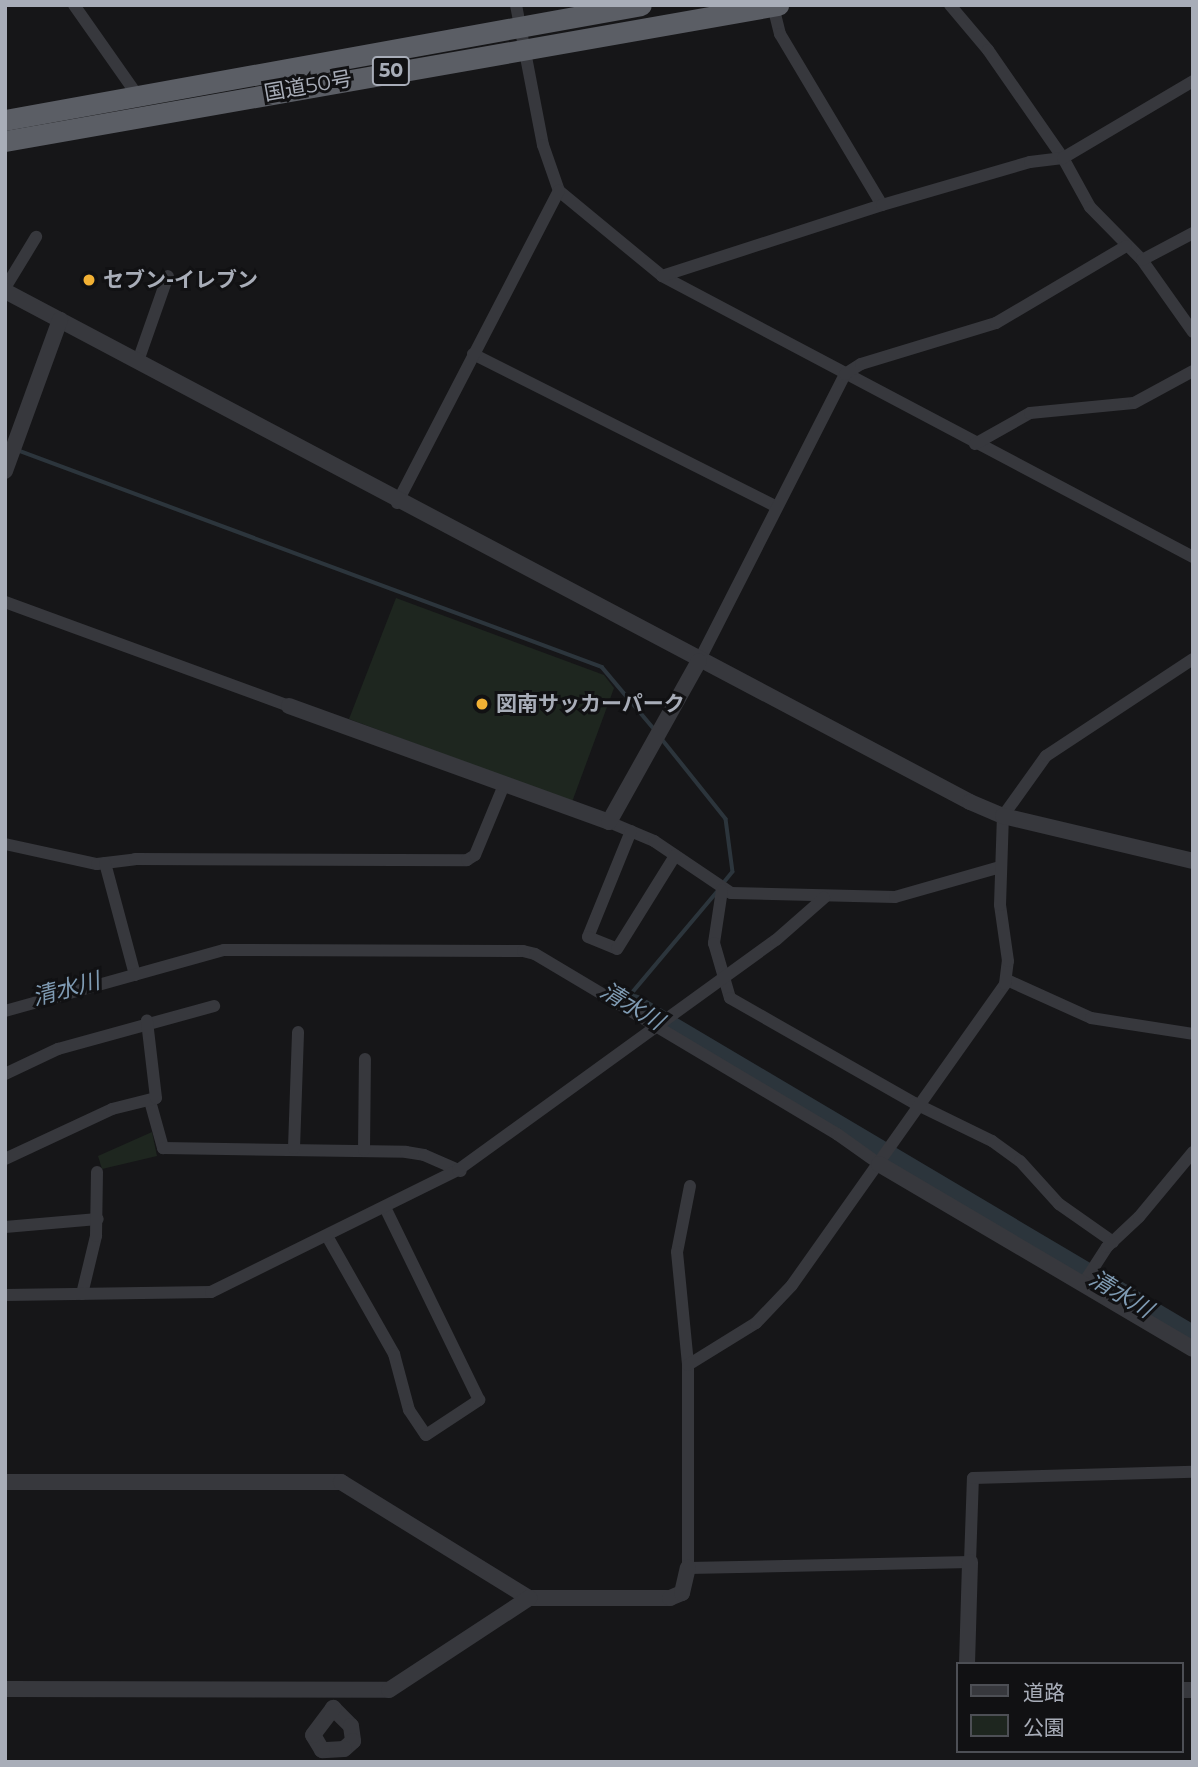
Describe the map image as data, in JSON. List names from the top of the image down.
{
  "streets": {
    "highway": ["50", "国道50号"]
  },
  "water": ["清水川"],
  "places": ["セブン-イレブン", "図南サッカーパーク"],
  "legend": ["道路", "公園"]
}
